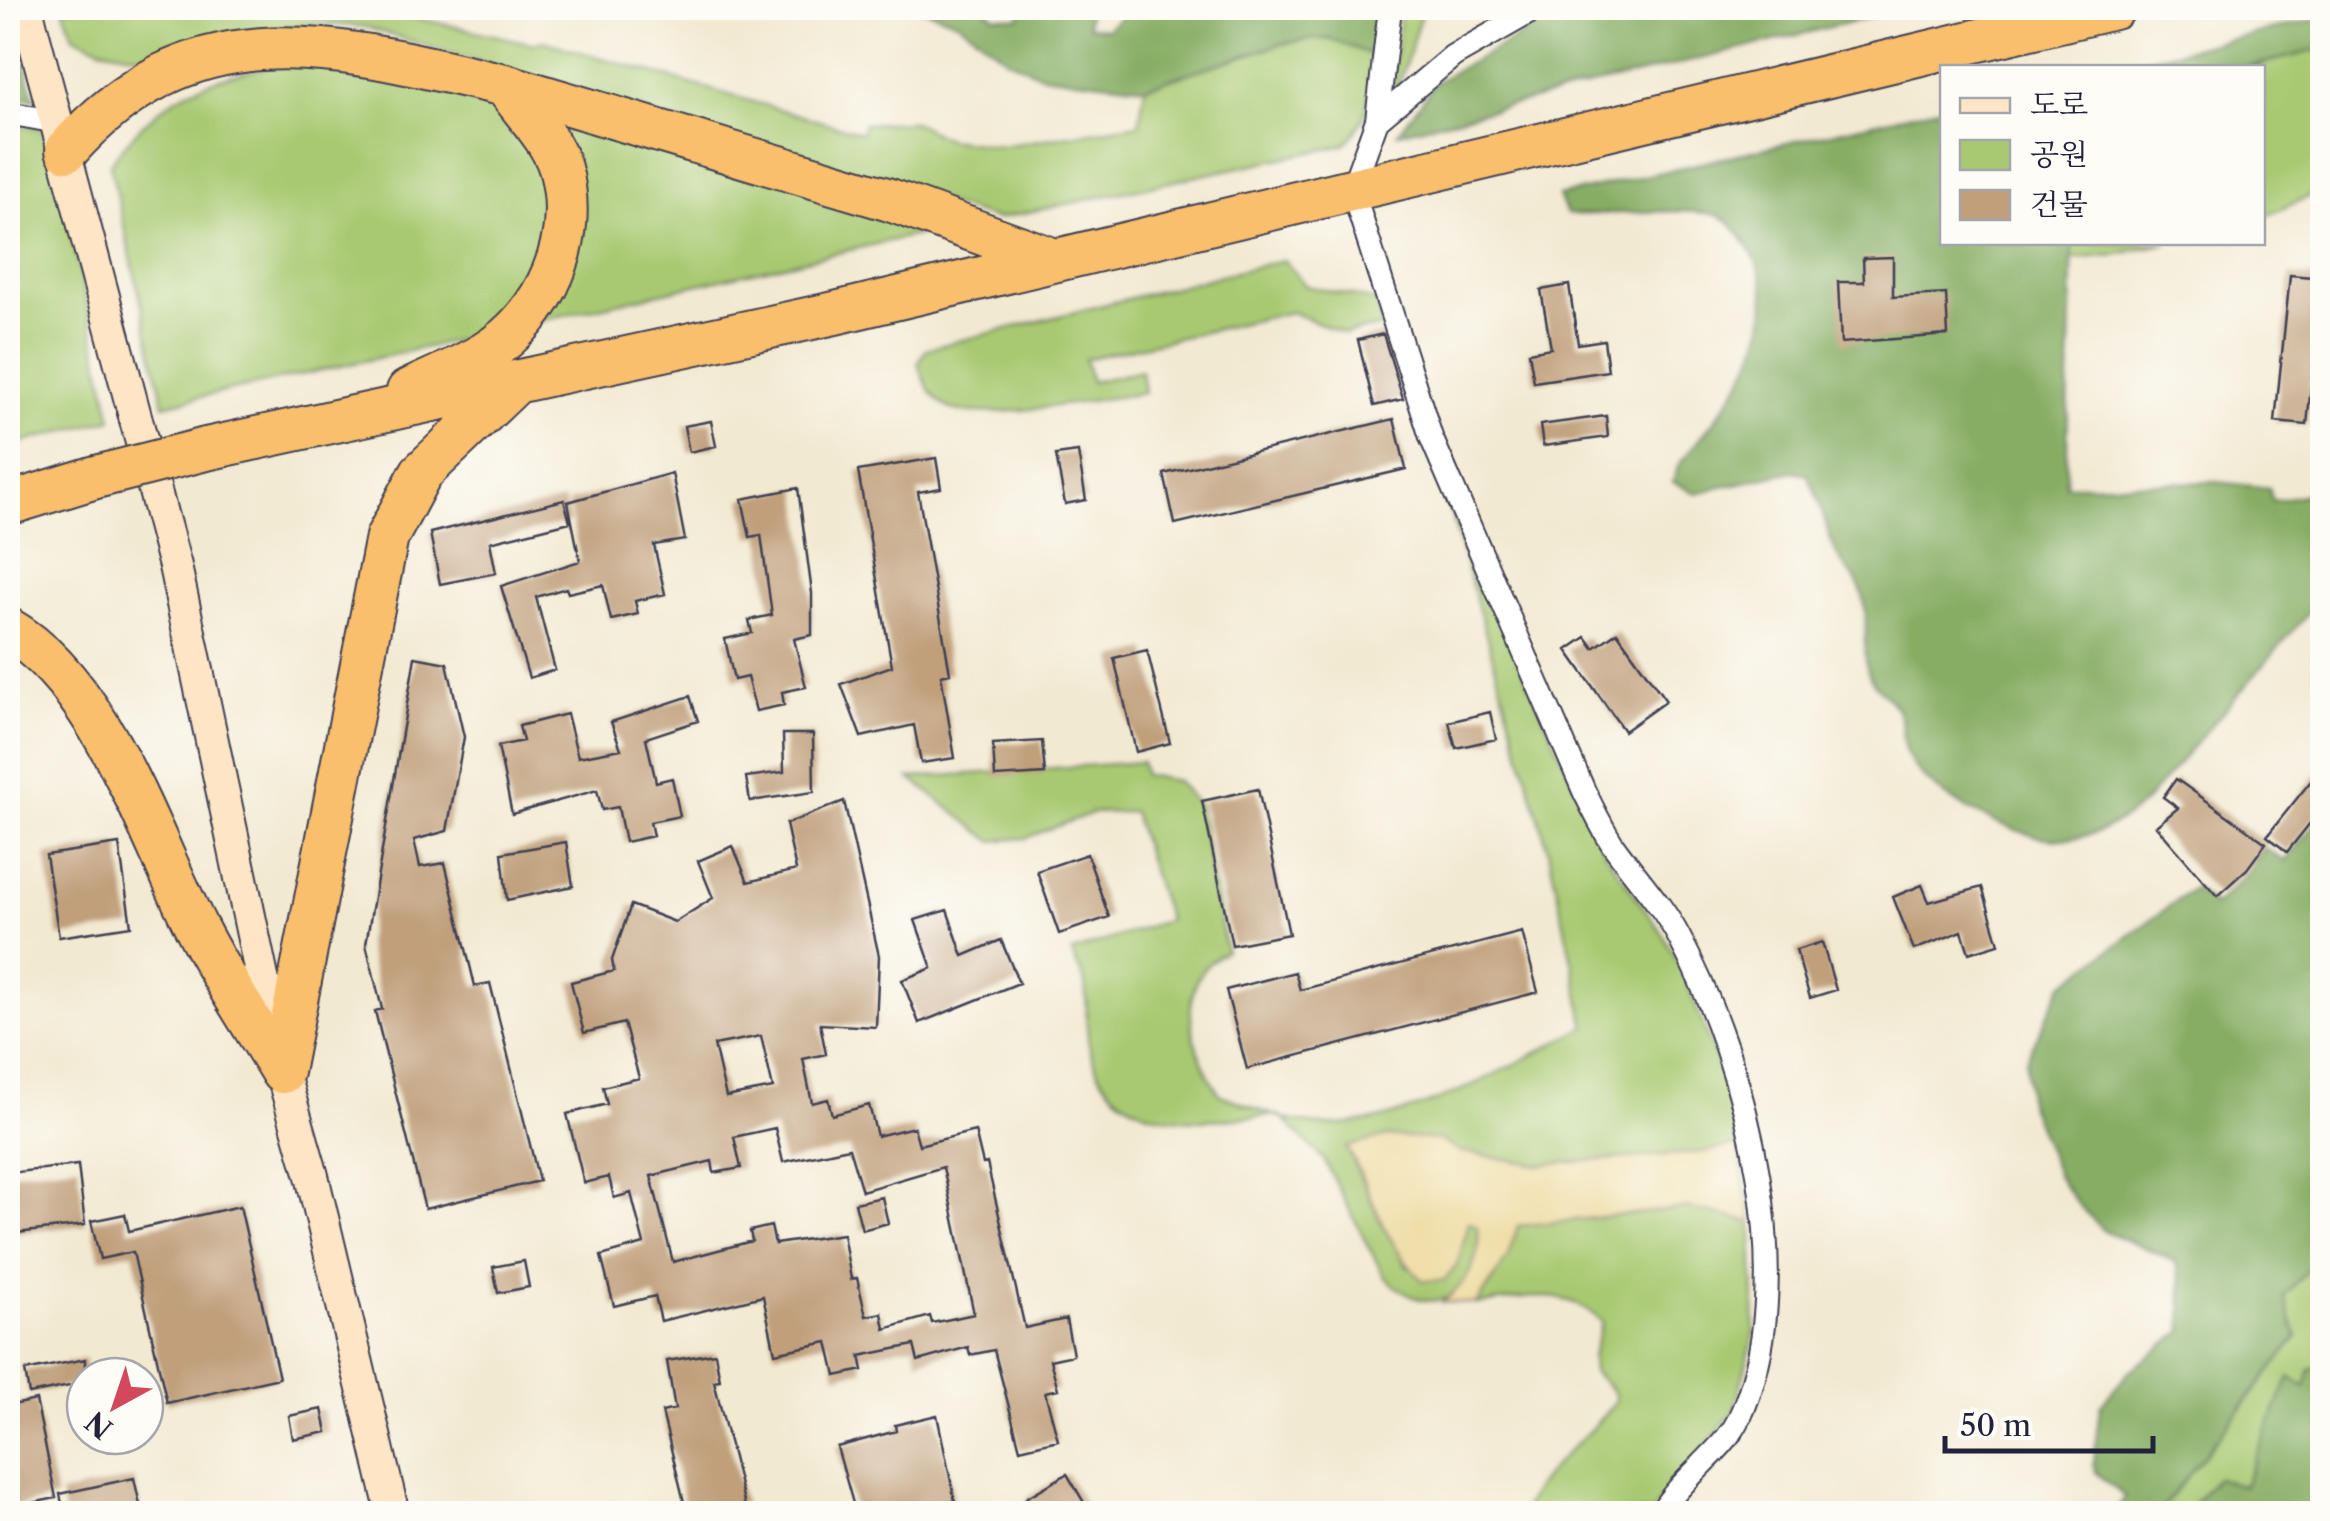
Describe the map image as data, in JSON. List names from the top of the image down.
{
  "legend": ["도로", "공원", "건물"],
  "scale_bar": "50 m",
  "north": "bottom left"
}
